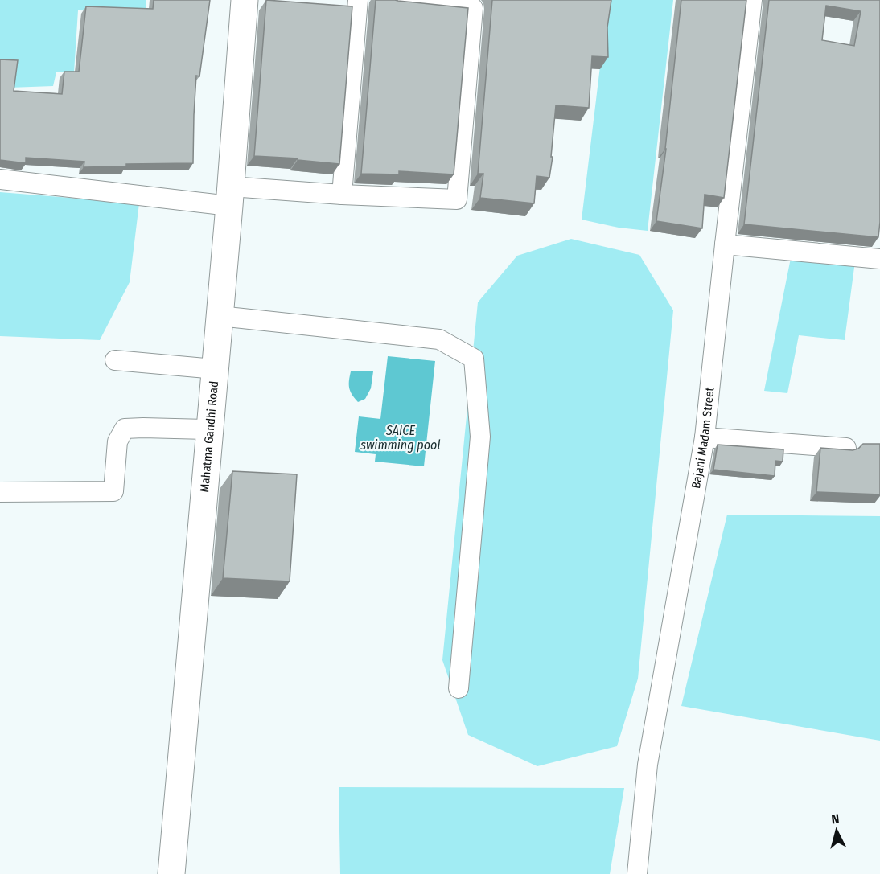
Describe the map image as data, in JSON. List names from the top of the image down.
{
  "streets": {
    "main road": ["Mahatma Gandhi Road"],
    "street": ["Bajani Madam Street"]
  },
  "water": ["SAICE swimming pool"],
  "north": "top"
}
